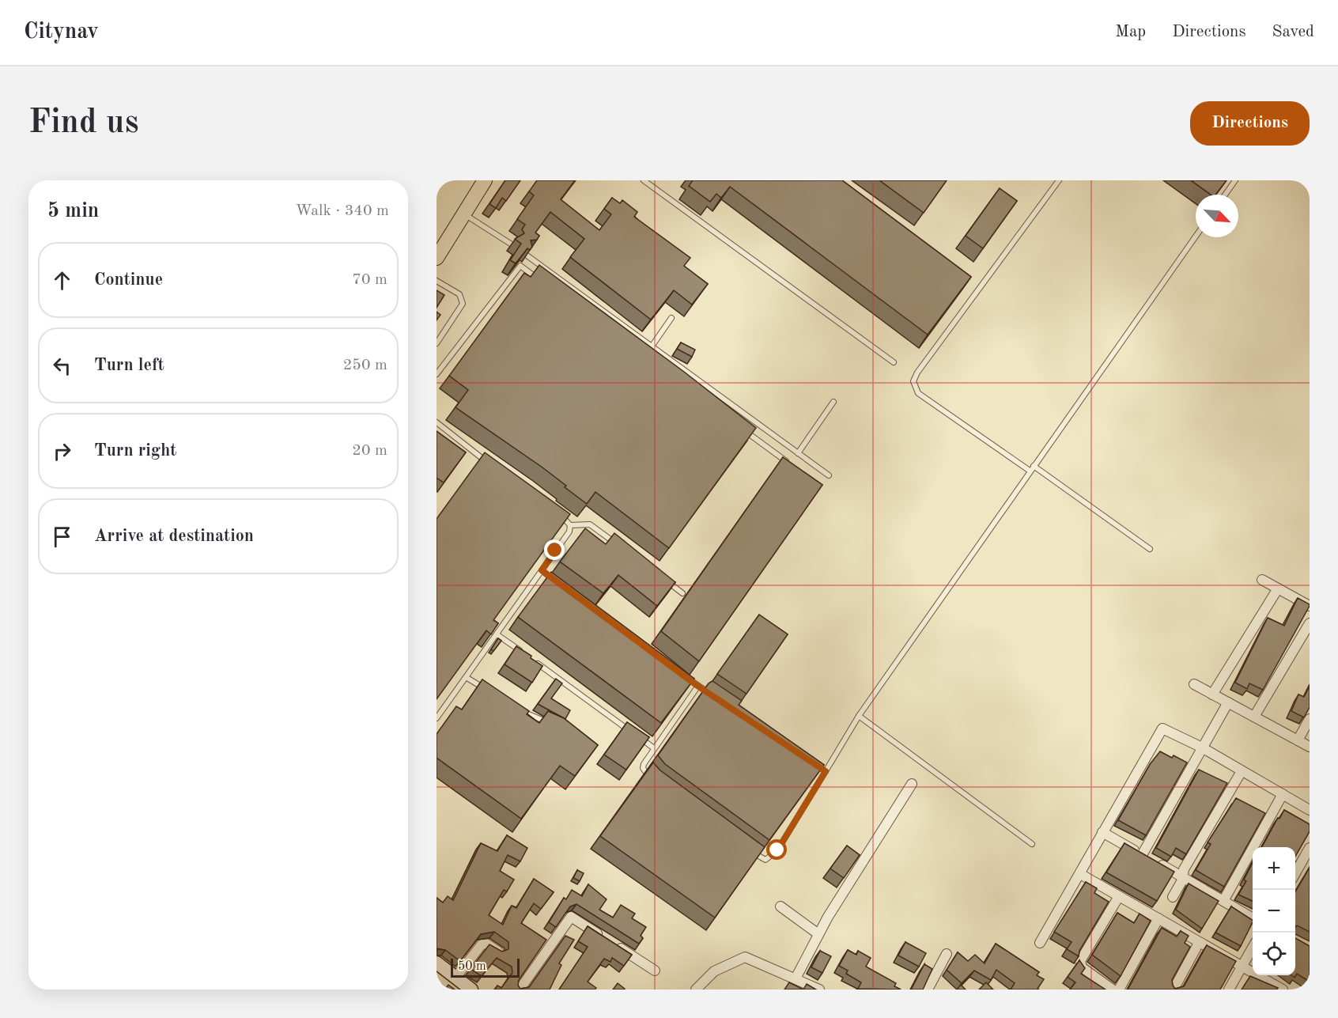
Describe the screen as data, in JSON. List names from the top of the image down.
{
  "scale_bar": "50 m",
  "north": "bottom right",
  "page": {
    "header": "Citynav",
    "nav": ["Map", "Directions", "Saved"],
    "buttons": "Directions",
    "title": "Find us",
    "heading": ["5 min", "Walk · 340 m"],
    "list": [
      ["Continue", "70 m"],
      ["Turn left", "250 m"],
      ["Turn right", "20 m"],
      "Arrive at destination"
    ],
    "map_buttons": ["+", "−"],
    "scale": "50 m"
  }
}
